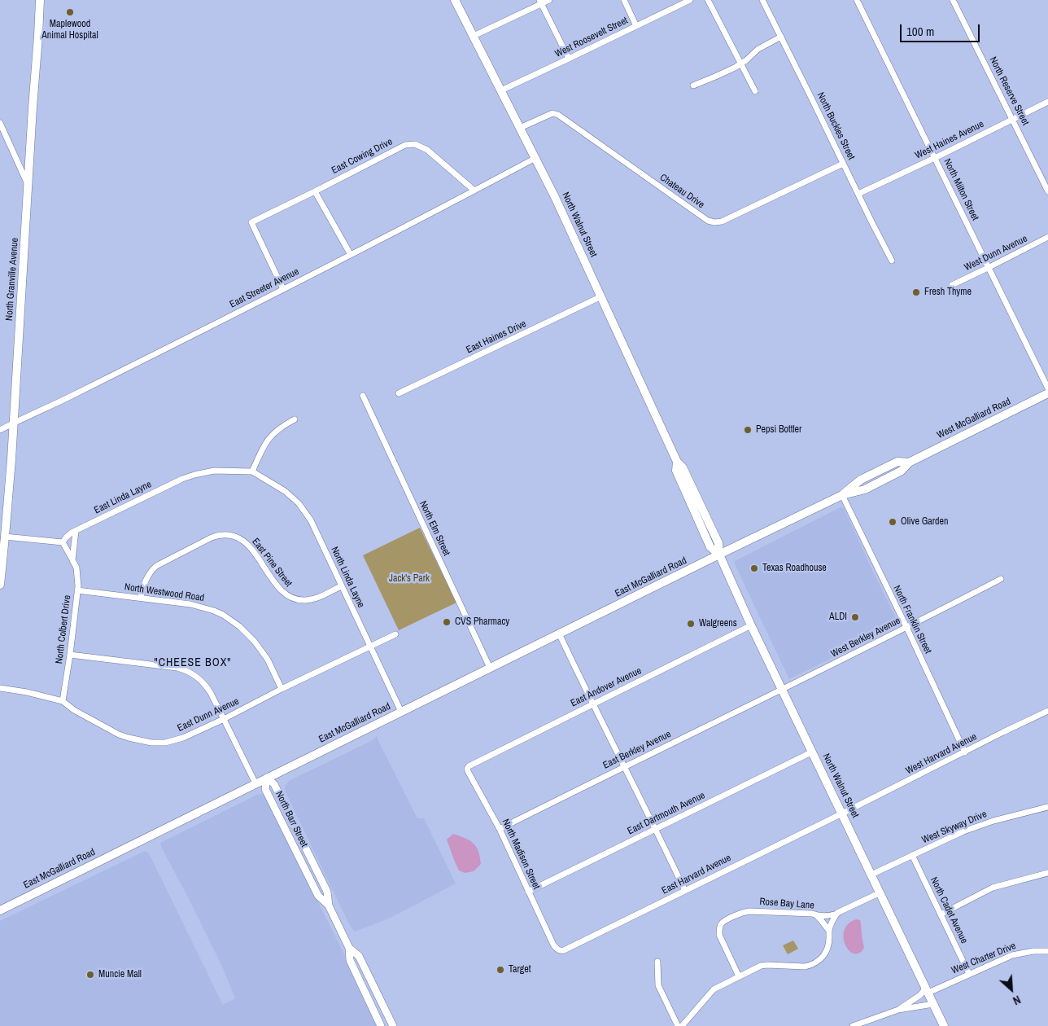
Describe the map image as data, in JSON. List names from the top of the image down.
{
  "streets": {
    "main road": [
      "North Walnut Street",
      "North Granville Avenue",
      "West McGalliard Road",
      "East McGalliard Road"
    ],
    "street": [
      "West Roosevelt Street",
      "North Reserve Street",
      "North Buckles Street",
      "West Haines Avenue",
      "East Cowing Drive",
      "North Milton Street",
      "Chateau Drive",
      "West Dunn Avenue",
      "East Streeter Avenue",
      "East Haines Drive",
      "East Linda Layne",
      "North Elm Street",
      "East Pine Street",
      "North Linda Layne",
      "North Westwood Road",
      "North Franklin Street",
      "North Colbert Drive",
      "West Berkley Avenue",
      "East Andover Avenue",
      "East Dunn Avenue",
      "East Berkley Avenue",
      "West Harvard Avenue",
      "East Dartmouth Avenue",
      "North Barr Street",
      "West Skyway Drive",
      "North Madison Street",
      "East Harvard Avenue",
      "Rose Bay Lane",
      "North Cadet Avenue",
      "West Charter Drive"
    ]
  },
  "crossings": [
    ["West Roosevelt Street", "North Walnut Street"],
    ["North Reserve Street", "West Haines Avenue"],
    ["North Buckles Street", "West Haines Avenue"],
    ["North Buckles Street", "Chateau Drive"],
    ["West Haines Avenue", "North Milton Street"],
    ["East Cowing Drive", "East Streeter Avenue"],
    ["North Milton Street", "West Dunn Avenue"],
    ["Chateau Drive", "North Walnut Street"],
    ["North Walnut Street", "East Streeter Avenue"],
    ["North Walnut Street", "East Haines Drive"],
    ["North Walnut Street", "West McGalliard Road"],
    ["North Walnut Street", "East McGalliard Road"],
    ["North Walnut Street", "West Berkley Avenue"],
    ["North Walnut Street", "East Andover Avenue"],
    ["North Walnut Street", "East Berkley Avenue"],
    ["North Walnut Street", "West Harvard Avenue"],
    ["North Walnut Street", "East Dartmouth Avenue"],
    ["North Walnut Street", "West Skyway Drive"],
    ["North Walnut Street", "East Harvard Avenue"],
    ["North Walnut Street", "West Charter Drive"],
    ["North Granville Avenue", "East Streeter Avenue"],
    ["West McGalliard Road", "East McGalliard Road"],
    ["West McGalliard Road", "North Franklin Street"],
    ["East Linda Layne", "North Linda Layne"],
    ["East Linda Layne", "North Colbert Drive"],
    ["North Elm Street", "East McGalliard Road"],
    ["East Pine Street", "North Linda Layne"],
    ["East Pine Street", "North Westwood Road"],
    ["North Linda Layne", "East McGalliard Road"],
    ["North Linda Layne", "East Dunn Avenue"],
    ["East McGalliard Road", "North Barr Street"],
    ["North Westwood Road", "North Colbert Drive"],
    ["North Westwood Road", "East Dunn Avenue"],
    ["North Franklin Street", "West Berkley Avenue"],
    ["North Franklin Street", "West Harvard Avenue"],
    ["North Colbert Drive", "East Dunn Avenue"],
    ["West Berkley Avenue", "East Berkley Avenue"],
    ["East Andover Avenue", "North Madison Street"],
    ["East Berkley Avenue", "North Madison Street"],
    ["West Harvard Avenue", "East Harvard Avenue"],
    ["East Dartmouth Avenue", "North Madison Street"],
    ["West Skyway Drive", "North Cadet Avenue"],
    ["North Madison Street", "East Harvard Avenue"],
    ["North Cadet Avenue", "West Charter Drive"]
  ],
  "districts": ["\"CHEESE BOX\""],
  "parks": ["Jack's Park"],
  "places": [
    "Maplewood Animal Hospital",
    "Fresh Thyme",
    "Pepsi Bottler",
    "Olive Garden",
    "Texas Roadhouse",
    "ALDI",
    "CVS Pharmacy",
    "Walgreens",
    "Target",
    "Muncie Mall"
  ],
  "scale_bar": "100 m",
  "north": "bottom right"
}
